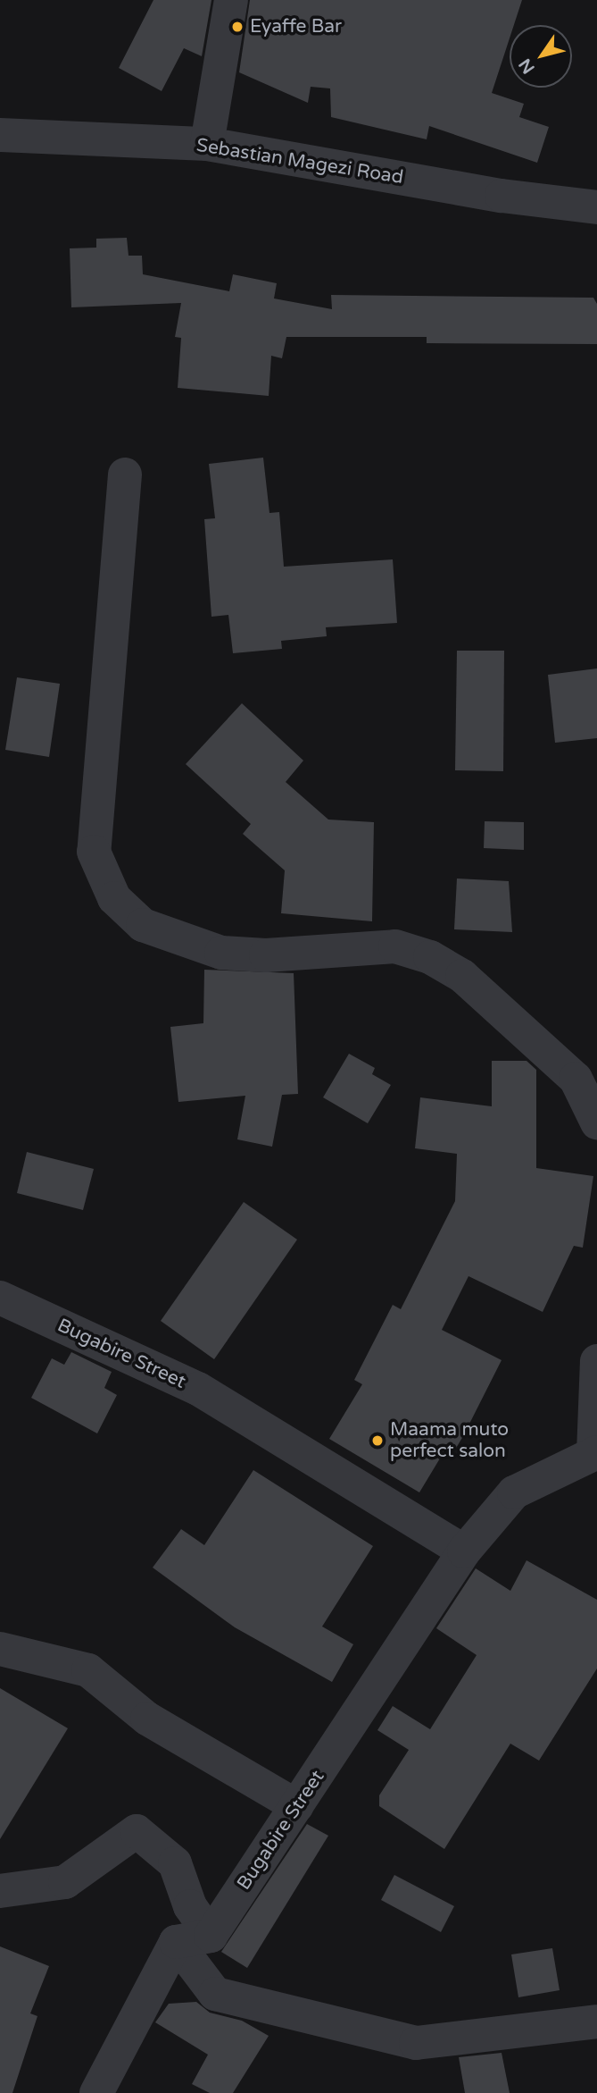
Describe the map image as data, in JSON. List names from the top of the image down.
{
  "streets": {
    "street": ["Sebastian Magezi Road", "Bugabire Street"]
  },
  "places": ["Eyaffe Bar", "Maama muto perfect salon"],
  "north": "bottom left"
}
